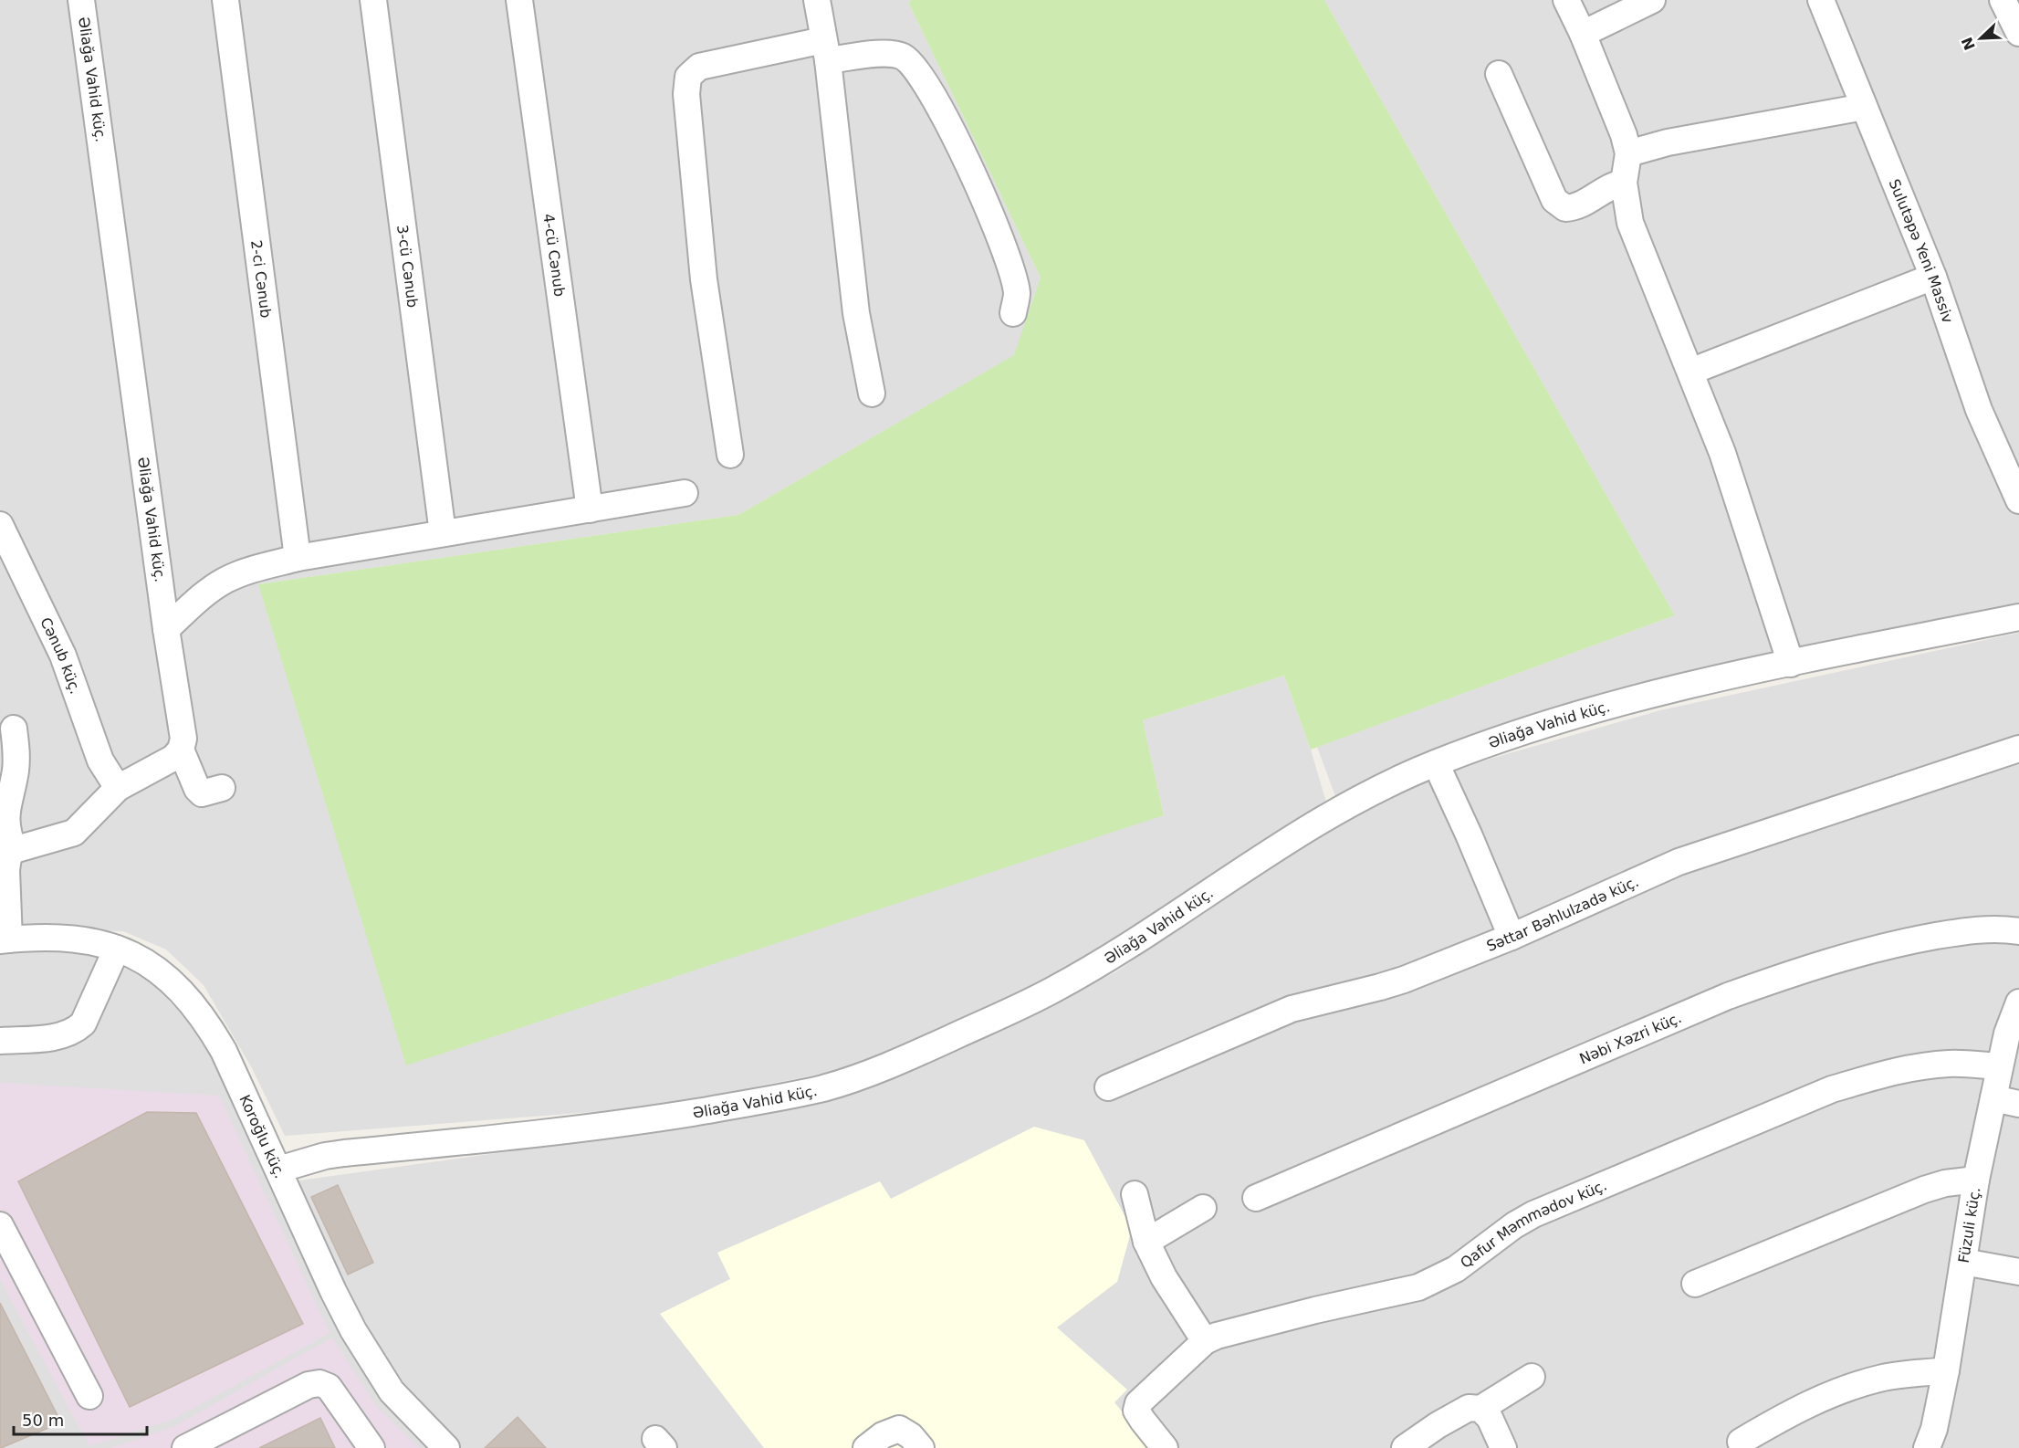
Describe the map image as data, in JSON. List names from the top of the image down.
{
  "streets": {
    "street": [
      "Əliağa Vahid küç.",
      "Sulutəpə Yeni Massiv",
      "4-cü Cənub",
      "3-cü Cənub",
      "2-ci Cənub",
      "Cənub küç.",
      "Səttar Bəhlulzadə küç.",
      "Nəbi Xəzri küç.",
      "Koroğlu küç.",
      "Füzuli küç.",
      "Qafur Məmmədov küç."
    ]
  },
  "crossings": [
    ["Əliağa Vahid küç.", "Koroğlu küç."],
    ["Füzuli küç.", "Qafur Məmmədov küç."]
  ],
  "scale_bar": "50 m",
  "north": "bottom left"
}
